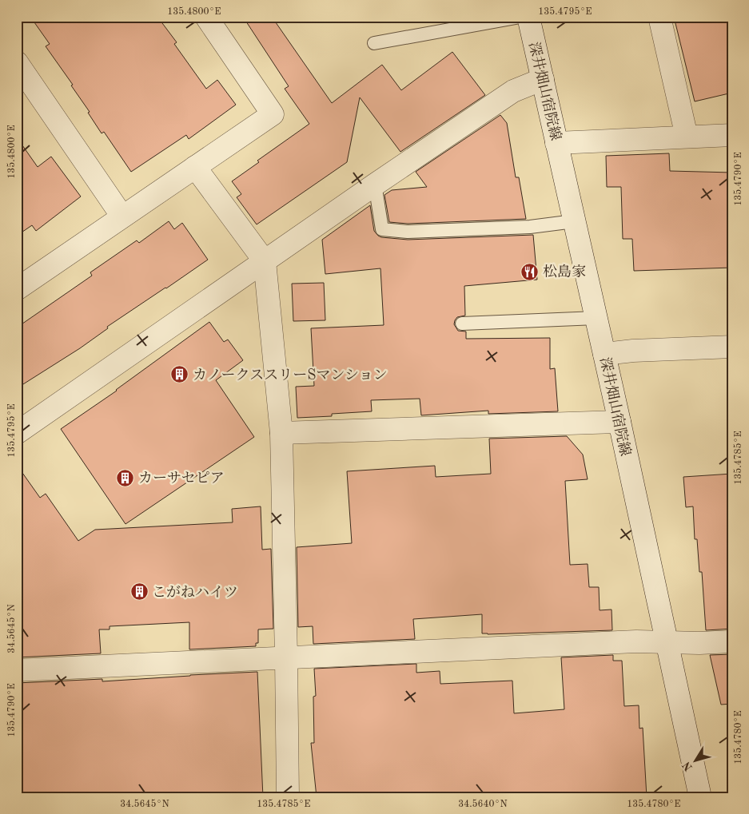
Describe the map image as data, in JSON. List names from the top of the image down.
{
  "streets": {
    "street": ["深井畑山宿院線"]
  },
  "places": {
    "restaurant": ["松島家"],
    "building": ["カノークススリーSマンション", "カーサセピア", "こがねハイツ"]
  },
  "north": "bottom left",
  "coordinates": [
    "135.4800°E",
    "135.4795°E",
    "135.4790°E",
    "135.4785°E",
    "34.5645°N",
    "135.4780°E",
    "34.5640°N"
  ]
}
